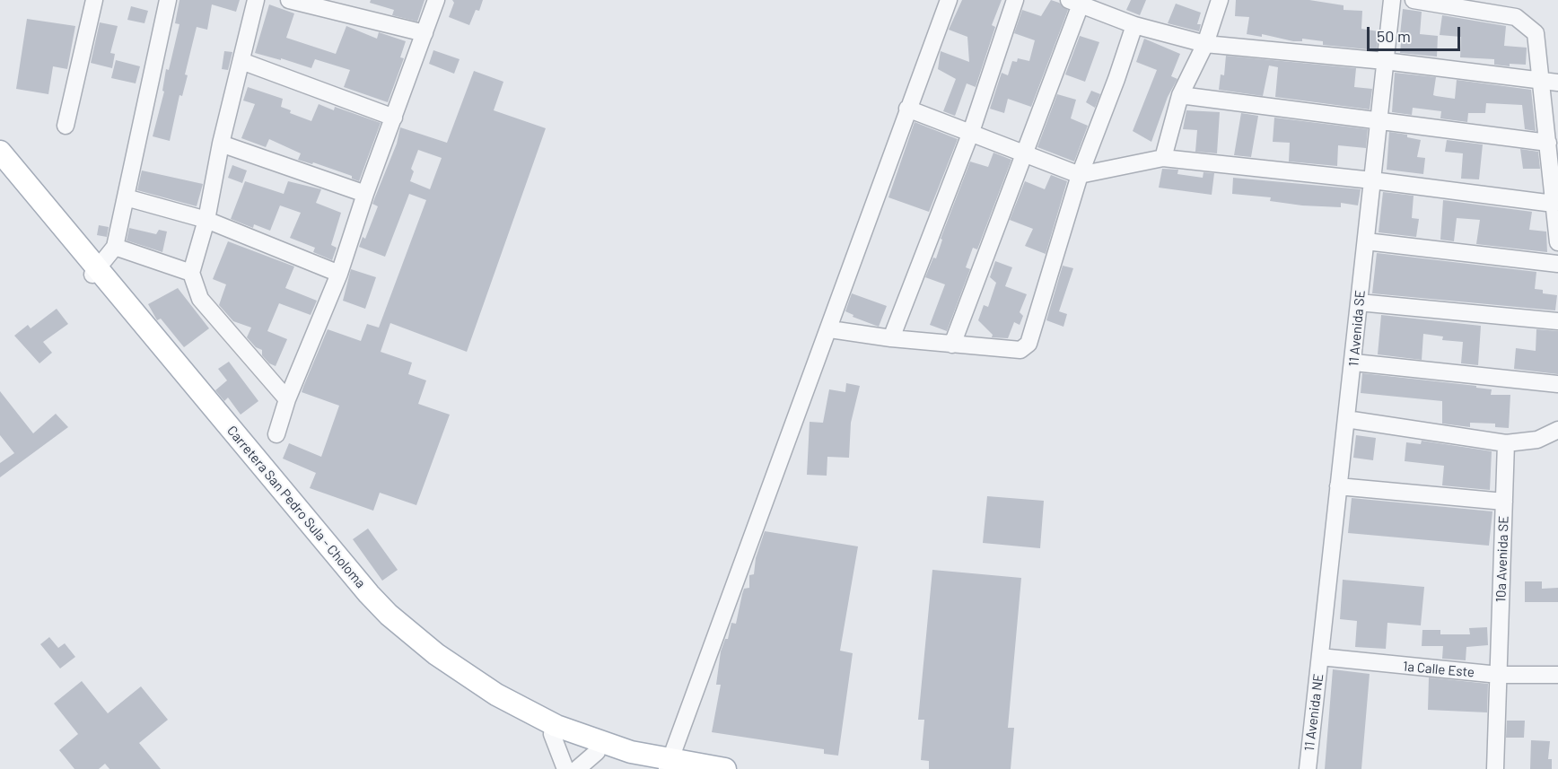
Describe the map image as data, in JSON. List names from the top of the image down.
{
  "streets": {
    "main road": ["Carretera San Pedro Sula - Choloma"],
    "street": [
      "11 Avenida SE",
      "10a Avenida SE",
      "1a Calle Este",
      "11 Avenida NE"
    ]
  },
  "crossings": [
    ["11 Avenida SE", "1a Calle Este"],
    ["11 Avenida SE", "11 Avenida NE"],
    ["10a Avenida SE", "1a Calle Este"],
    ["1a Calle Este", "11 Avenida NE"]
  ],
  "scale_bar": "50 m"
}
